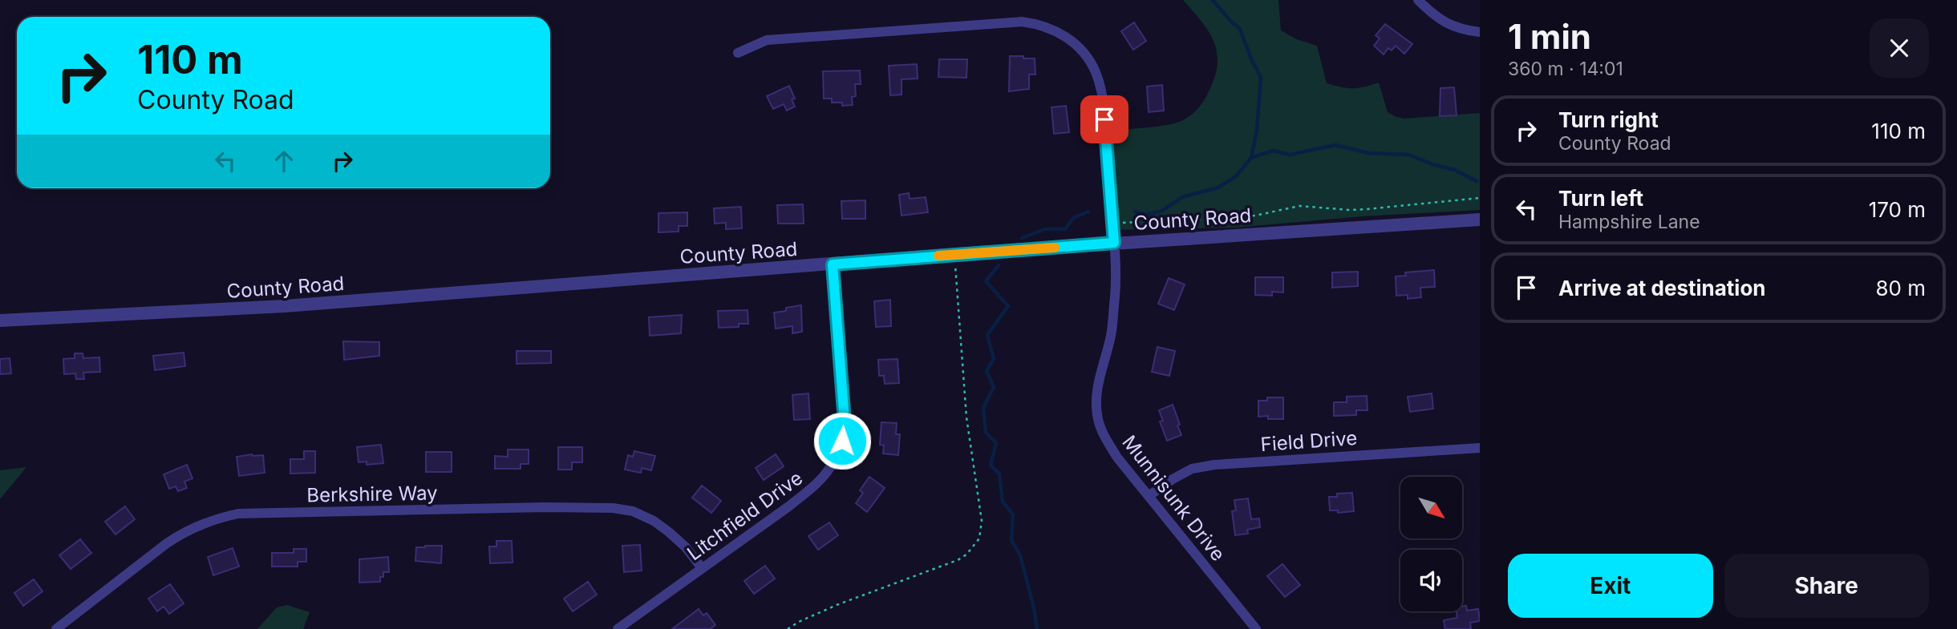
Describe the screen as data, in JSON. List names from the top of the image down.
{
  "streets": {
    "street": [
      "County Road",
      "Field Drive",
      "Berkshire Way",
      "Munnisunk Drive",
      "Litchfield Drive"
    ]
  },
  "crossings": [
    ["County Road", "Munnisunk Drive"],
    ["County Road", "Litchfield Drive"],
    ["Field Drive", "Munnisunk Drive"],
    ["Berkshire Way", "Litchfield Drive"]
  ],
  "north": "bottom right",
  "page": {
    "heading": ["1 min", "360 m · 14:01"],
    "turn": ["110 m", "County Road"],
    "list": [
      {
        "name": "Turn right",
        "note": "County Road",
        "value": "110 m"
      },
      {
        "name": "Turn left",
        "note": "Hampshire Lane",
        "value": "170 m"
      },
      {
        "name": "Arrive at destination",
        "value": "80 m"
      }
    ],
    "buttons": ["Exit", "Share"]
  }
}
